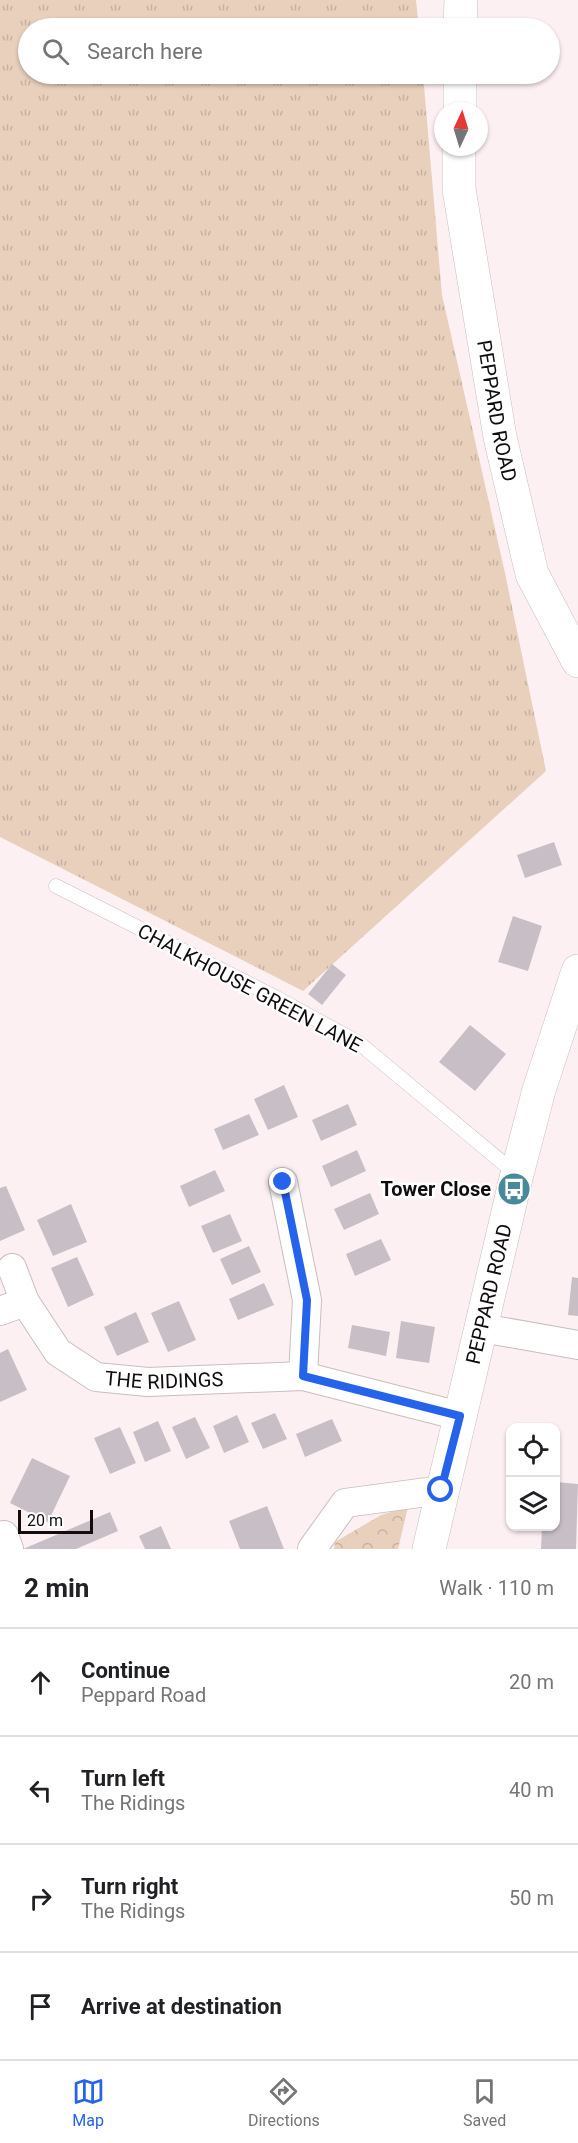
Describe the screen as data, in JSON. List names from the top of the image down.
{
  "streets": {
    "main road": ["PEPPARD ROAD"],
    "street": ["THE RIDINGS"],
    "lane": ["CHALKHOUSE GREEN LANE"]
  },
  "crossings": [
    ["PEPPARD ROAD", "CHALKHOUSE GREEN LANE"],
    ["PEPPARD ROAD", "THE RIDINGS"]
  ],
  "places": {
    "bus stop": ["Tower Close"]
  },
  "scale_bar": "20 m",
  "north": "top",
  "page": {
    "search": "Search here",
    "scale": "20 m",
    "heading": ["2 min", "Walk · 110 m"],
    "list": [
      ["Continue", "Peppard Road", "20 m"],
      ["Turn left", "The Ridings", "40 m"],
      ["Turn right", "The Ridings", "50 m"],
      "Arrive at destination"
    ],
    "nav": ["Map", "Directions", "Saved"]
  }
}
